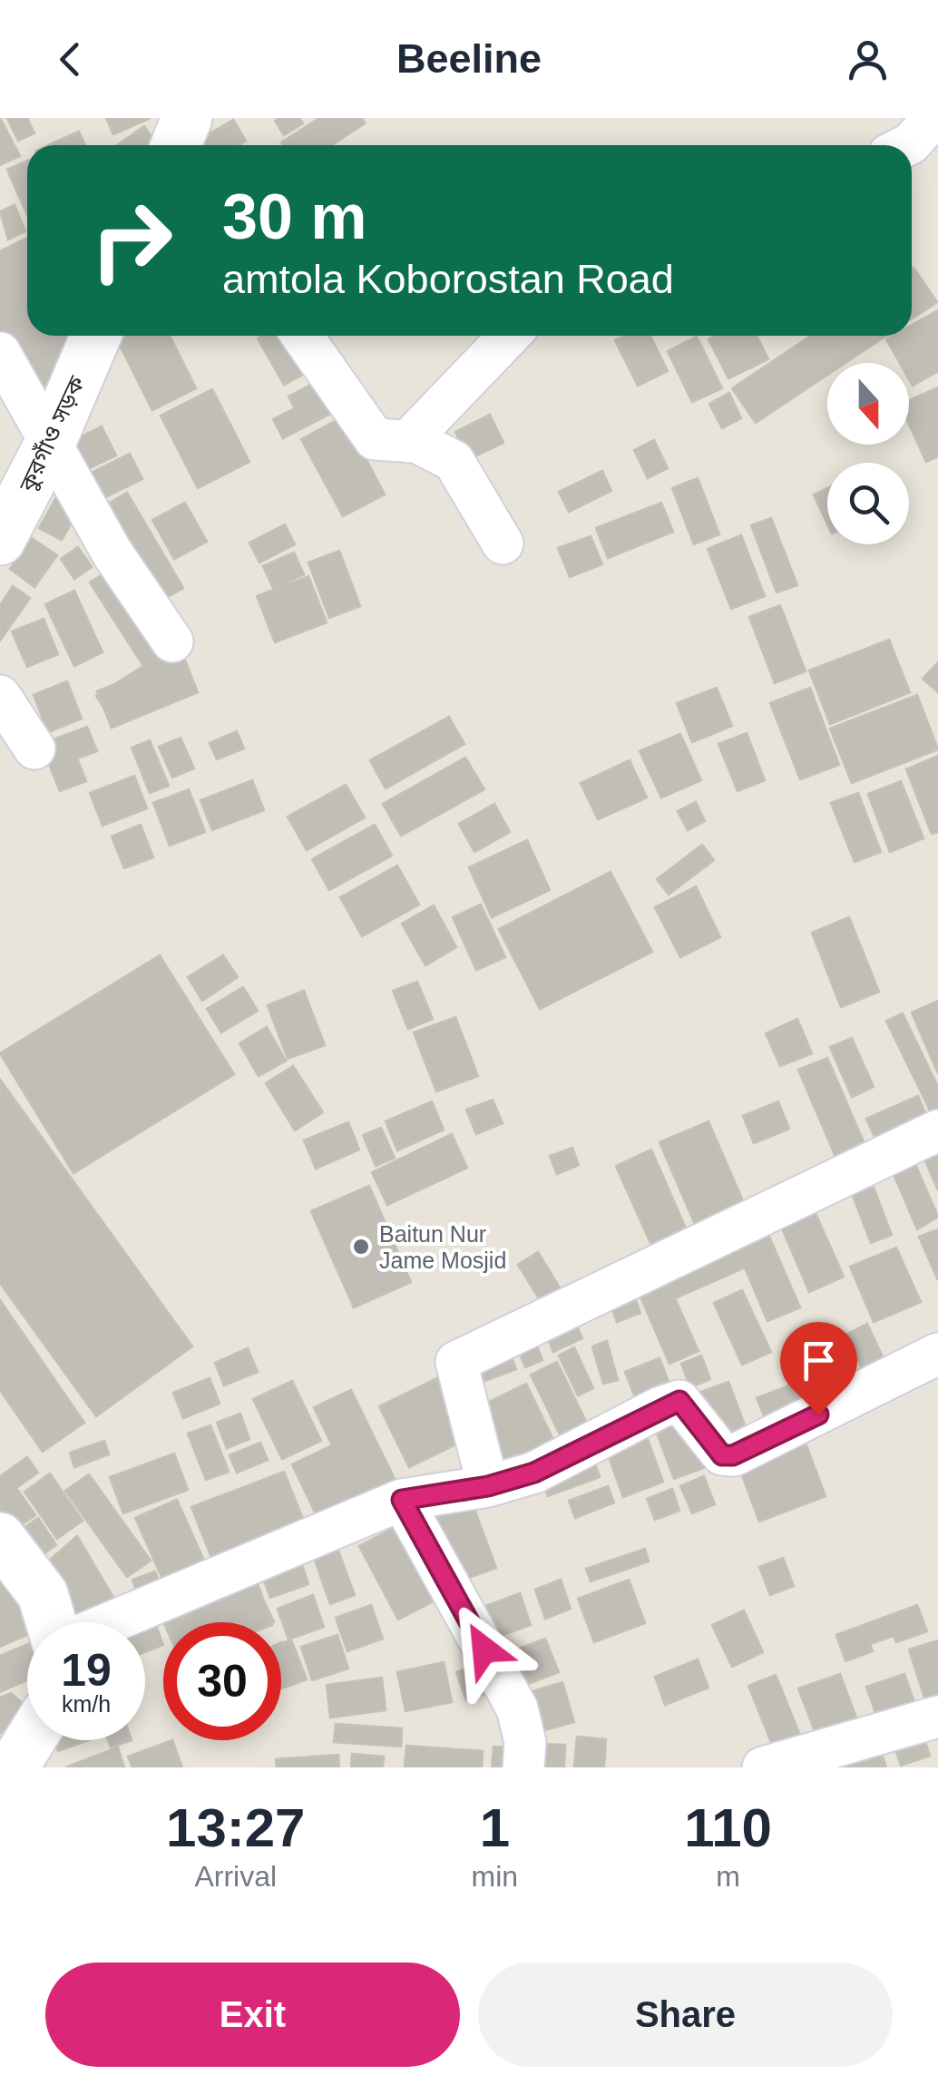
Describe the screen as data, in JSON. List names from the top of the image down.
{
  "streets": {
    "street": ["কুরগাঁও সড়ক"]
  },
  "places": ["Baitun Nur Jame Mosjid"],
  "north": "bottom",
  "page": {
    "header": "Beeline",
    "turn": ["30 m", "amtola Koborostan Road"],
    "speed": "19 km/h",
    "limit": "30",
    "eta": [
      "13:27",
      "Arrival",
      "1",
      "min",
      "110",
      "m"
    ],
    "buttons": ["Exit", "Share"]
  }
}
